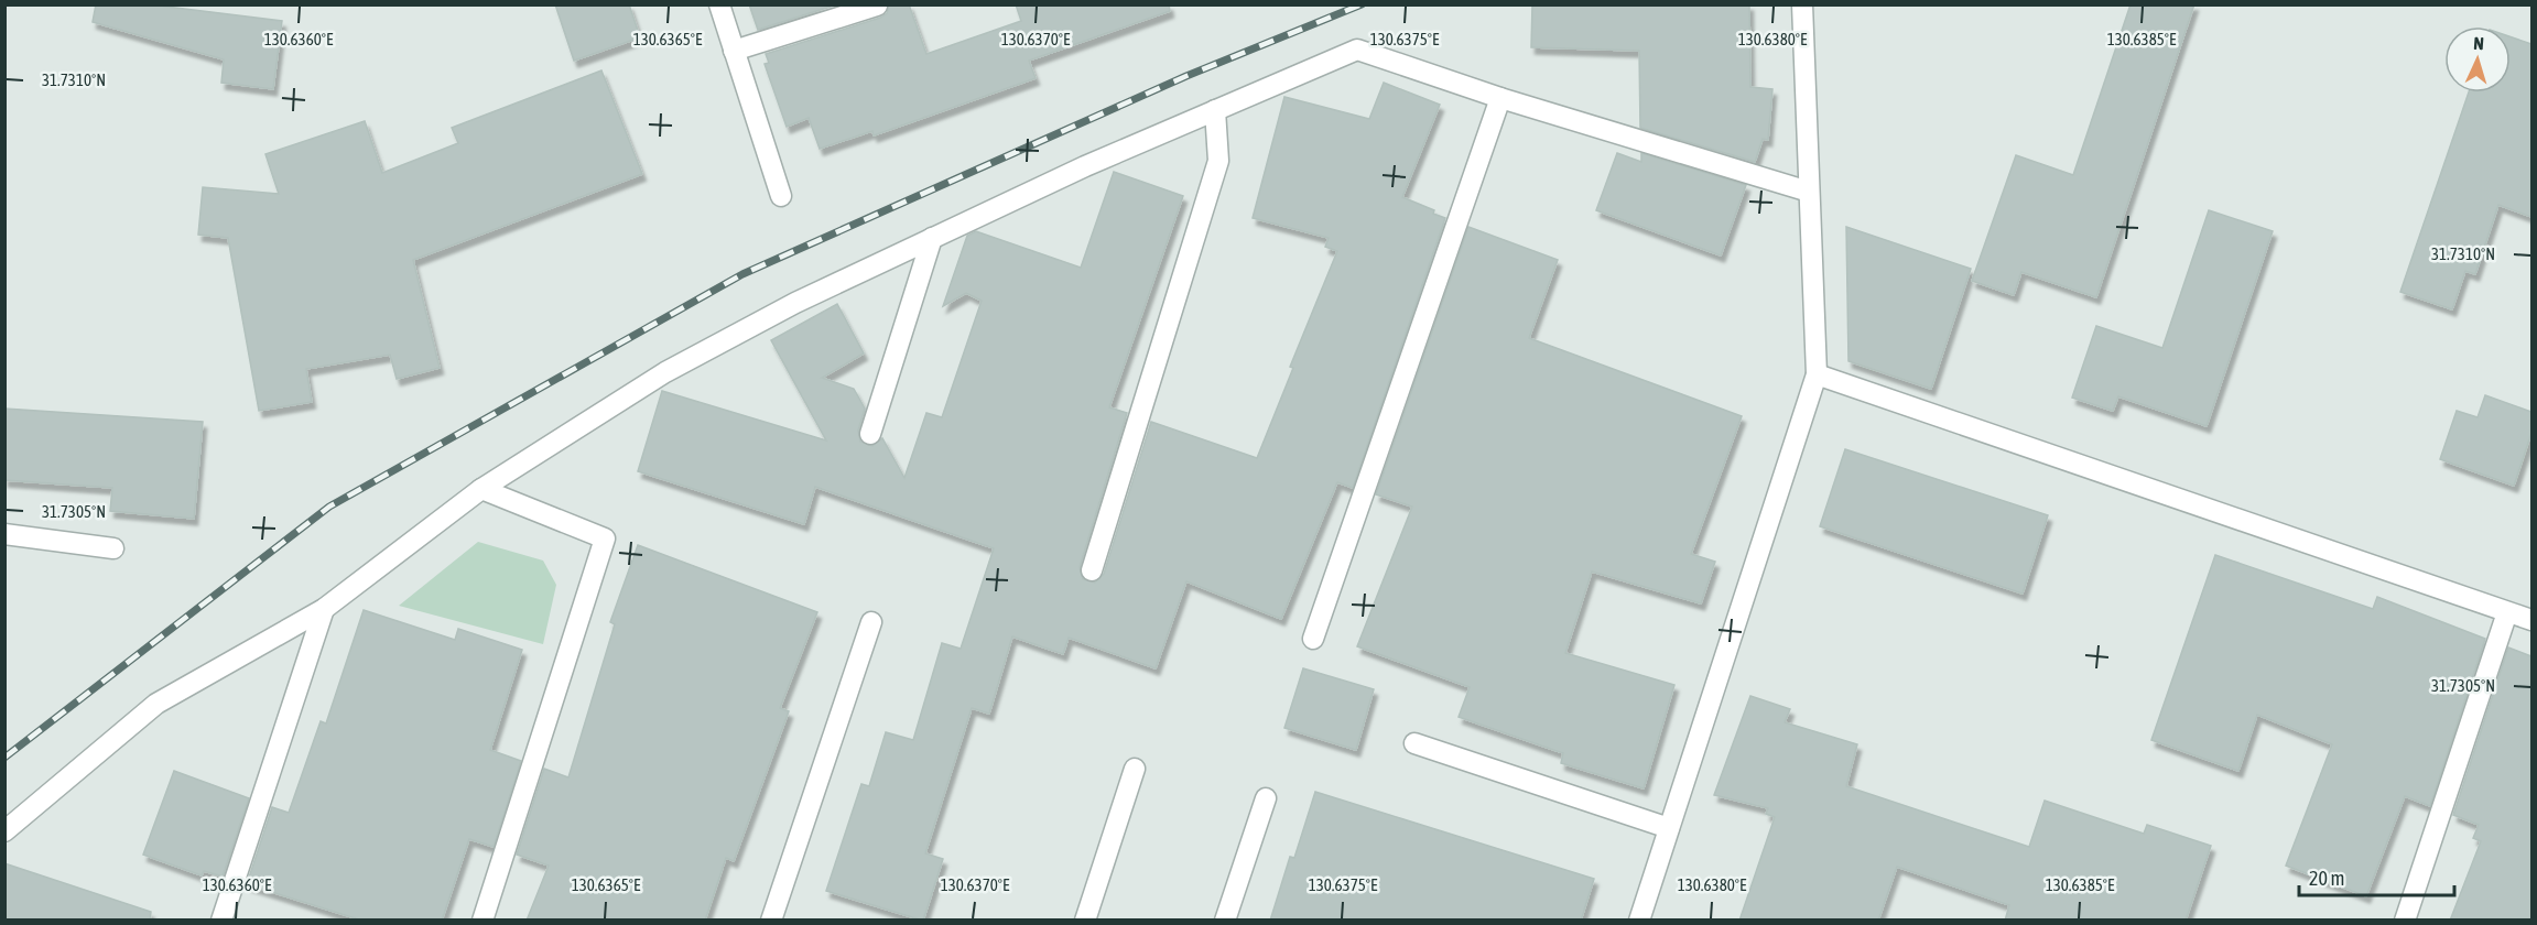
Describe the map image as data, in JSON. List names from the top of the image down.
{
  "scale_bar": "20 m",
  "north": "top",
  "coordinates": [
    "130.6360°E",
    "130.6365°E",
    "130.6370°E",
    "130.6375°E",
    "130.6380°E",
    "130.6385°E",
    "31.7310°N",
    "31.7305°N"
  ]
}
